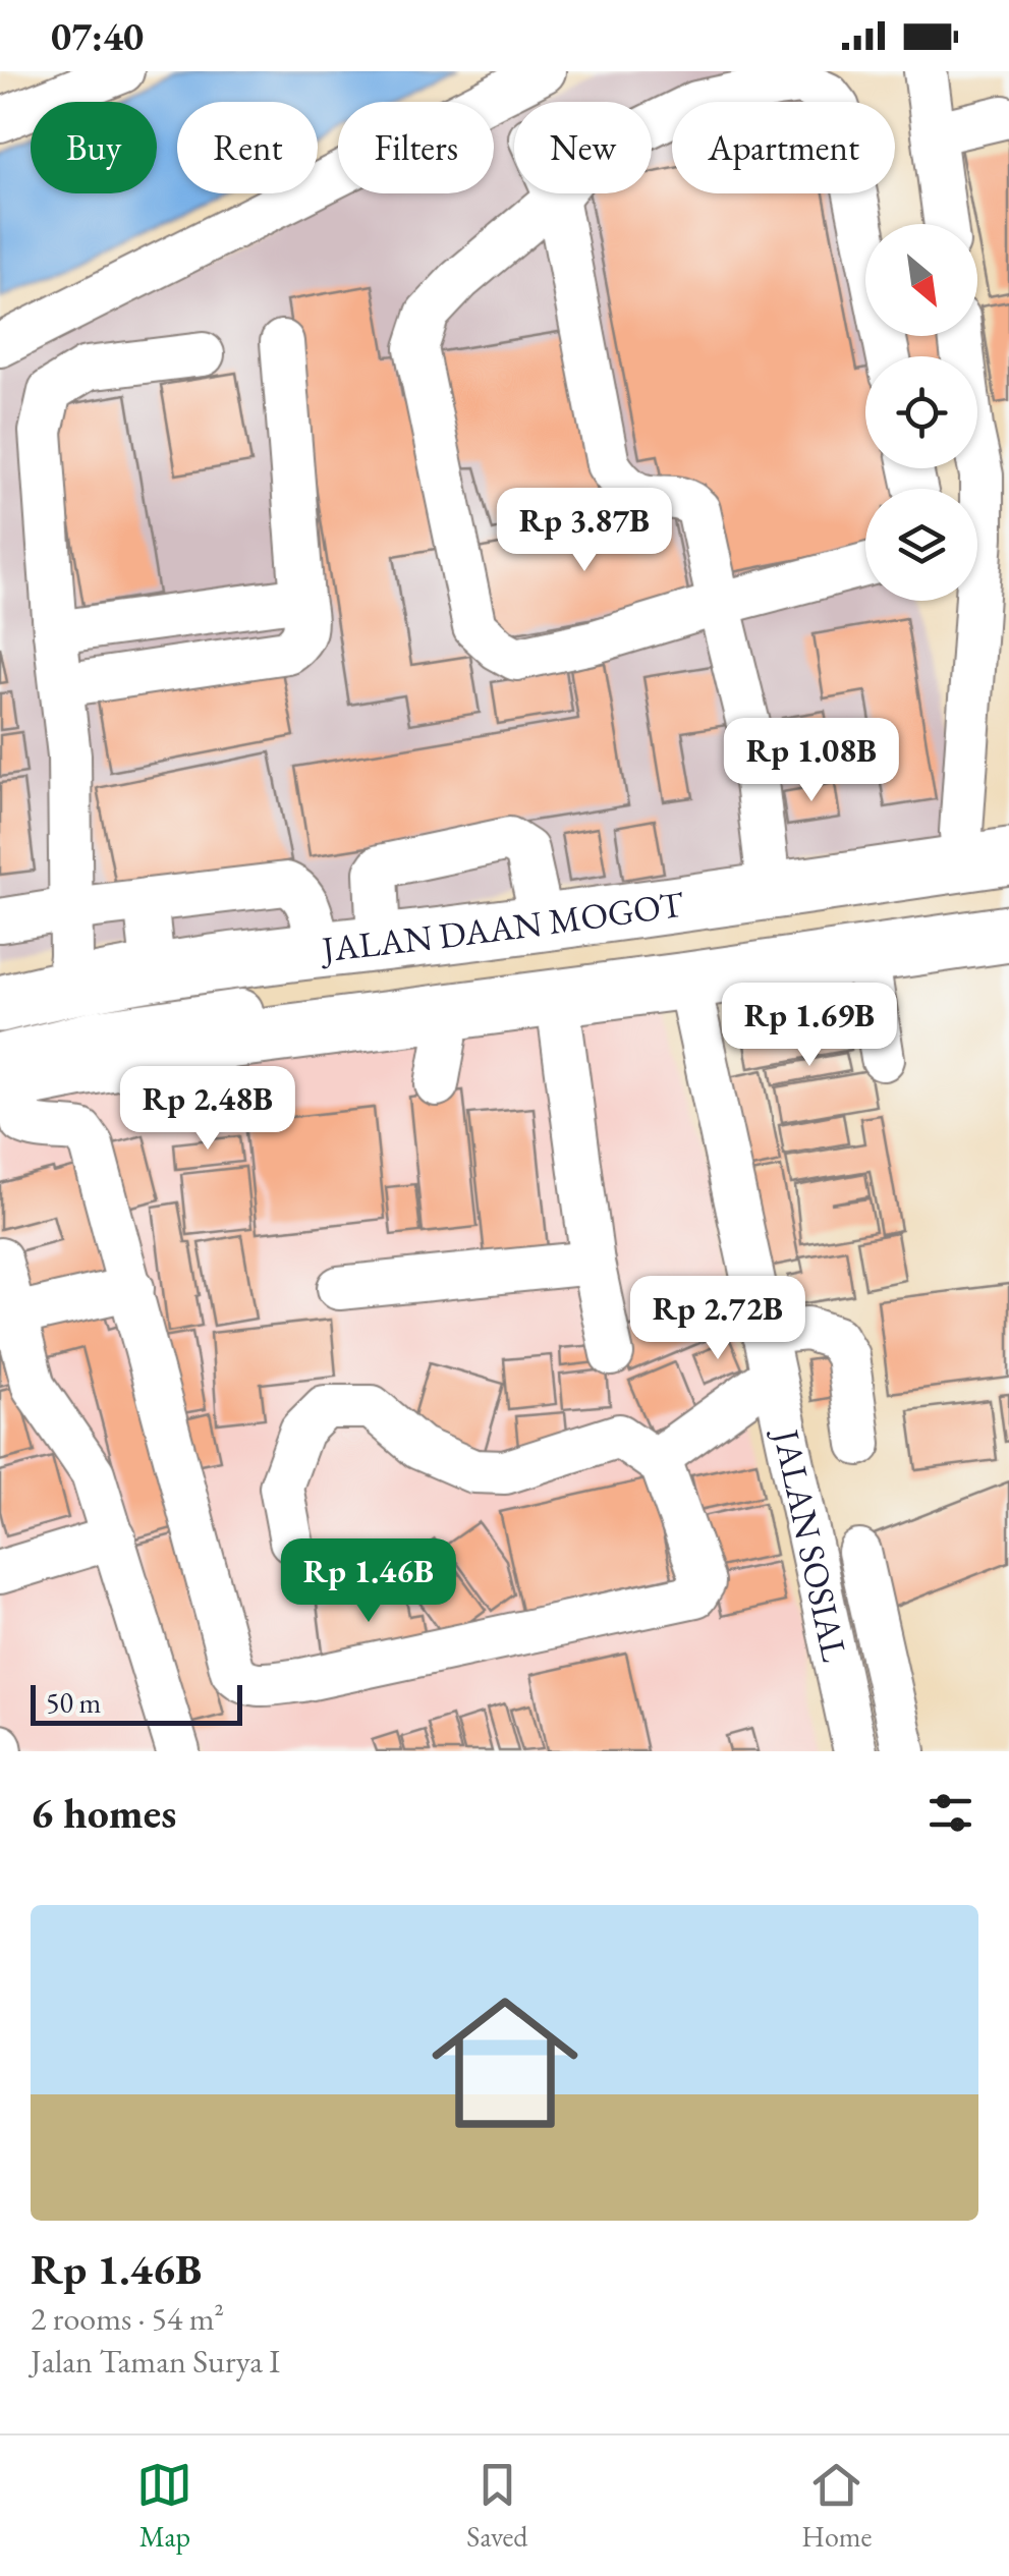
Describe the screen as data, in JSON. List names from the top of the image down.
{
  "streets": {
    "highway": ["JALAN DAAN MOGOT"],
    "street": ["JALAN SOSIAL"]
  },
  "crossings": [
    ["JALAN DAAN MOGOT", "JALAN SOSIAL"]
  ],
  "scale_bar": "50 m",
  "north": "bottom right",
  "page": {
    "status": "07:40",
    "chip": [
      "Buy",
      "Rent",
      "Filters",
      "New",
      "Apartment"
    ],
    "price": [
      "Rp 3.87B",
      "Rp 1.08B",
      "Rp 1.69B",
      "Rp 2.48B",
      "Rp 2.72B",
      "Rp 1.46B"
    ],
    "scale": "50 m",
    "heading": "6 homes",
    "list": [
      {
        "name": "Rp 1.46B",
        "note": "2 rooms · 54 m² · Jalan Taman Surya I"
      }
    ],
    "tabs": ["Map", "Saved", "Home"]
  }
}
